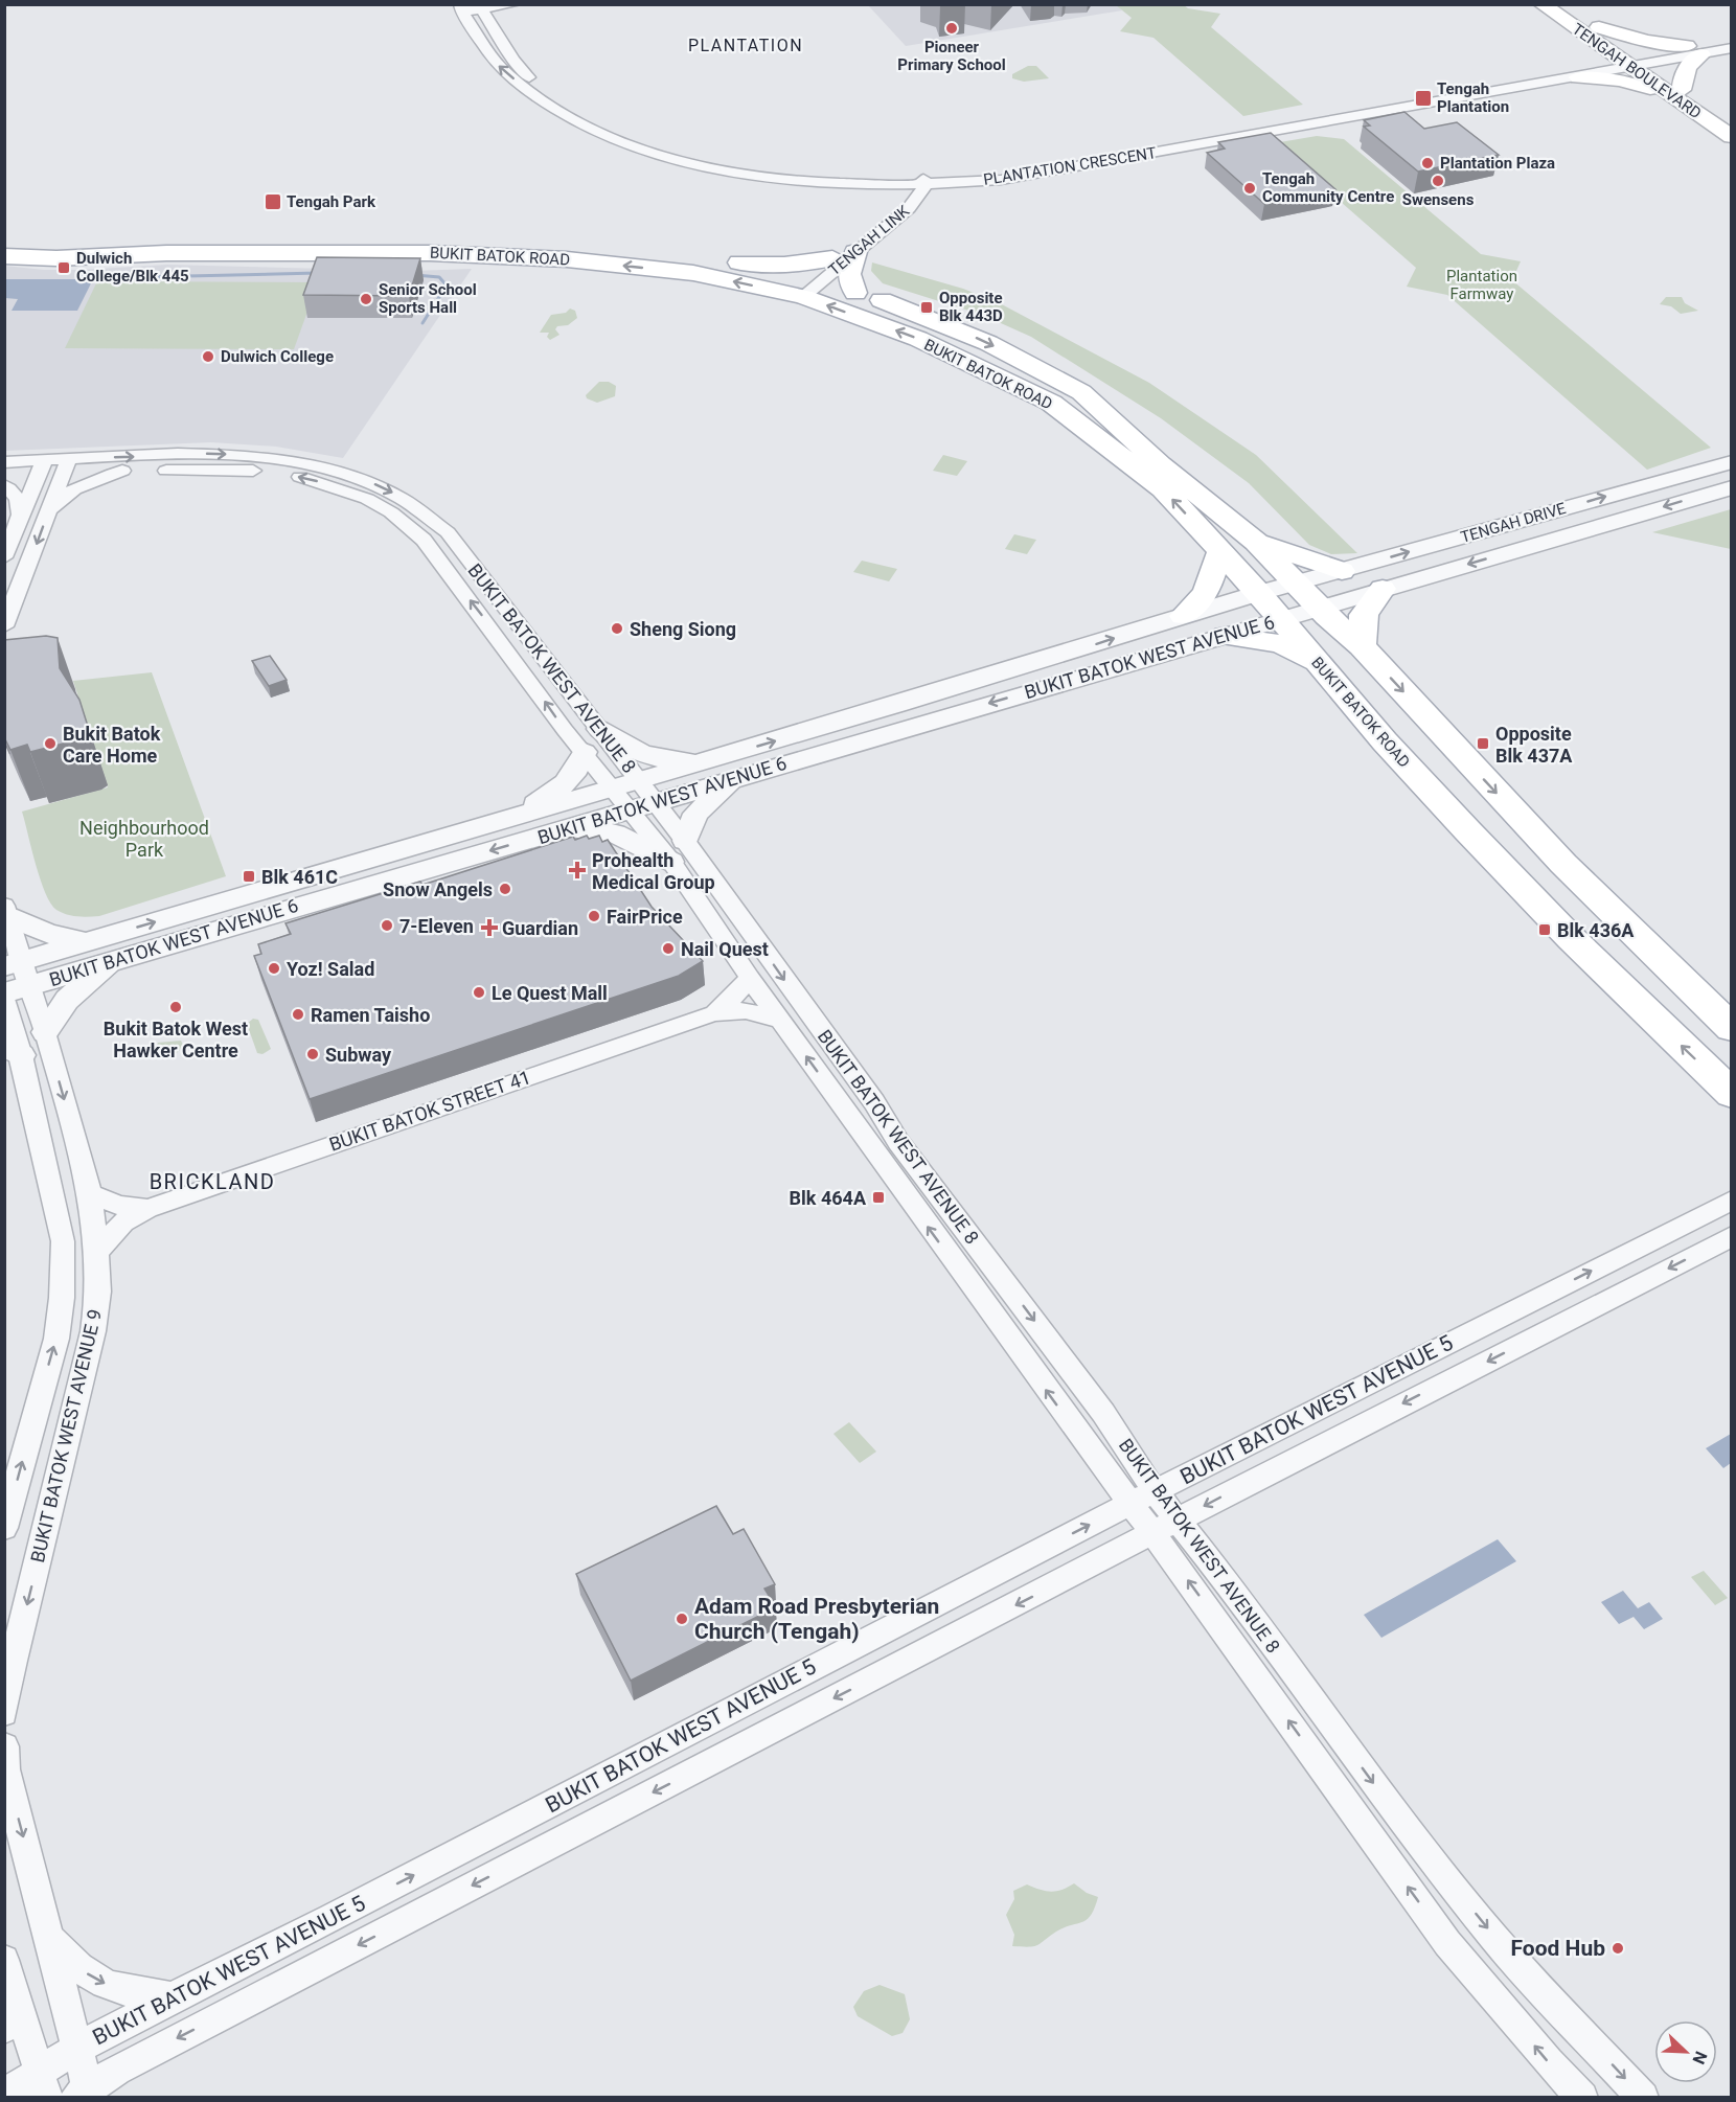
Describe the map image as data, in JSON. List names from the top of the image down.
{
  "streets": {
    "main road": ["TENGAH BOULEVARD", "BUKIT BATOK ROAD"],
    "street": [
      "PLANTATION CRESCENT",
      "TENGAH LINK",
      "TENGAH DRIVE",
      "BUKIT BATOK WEST AVENUE 6",
      "BUKIT BATOK WEST AVENUE 8",
      "BUKIT BATOK STREET 41",
      "BUKIT BATOK WEST AVENUE 5",
      "BUKIT BATOK WEST AVENUE 9"
    ]
  },
  "crossings": [
    ["TENGAH BOULEVARD", "PLANTATION CRESCENT"],
    ["PLANTATION CRESCENT", "TENGAH LINK"],
    ["TENGAH LINK", "BUKIT BATOK ROAD"],
    ["BUKIT BATOK ROAD", "TENGAH DRIVE"],
    ["BUKIT BATOK ROAD", "BUKIT BATOK WEST AVENUE 6"],
    ["TENGAH DRIVE", "BUKIT BATOK WEST AVENUE 6"],
    ["BUKIT BATOK WEST AVENUE 6", "BUKIT BATOK WEST AVENUE 8"],
    ["BUKIT BATOK WEST AVENUE 6", "BUKIT BATOK WEST AVENUE 9"],
    ["BUKIT BATOK WEST AVENUE 8", "BUKIT BATOK STREET 41"],
    ["BUKIT BATOK WEST AVENUE 8", "BUKIT BATOK WEST AVENUE 5"],
    ["BUKIT BATOK STREET 41", "BUKIT BATOK WEST AVENUE 9"]
  ],
  "districts": ["PLANTATION", "BRICKLAND"],
  "parks": ["Plantation Farmway", "Neighbourhood Park"],
  "places": {
    "other": [
      "Pioneer Primary School",
      "Plantation Plaza",
      "Swensens",
      "Tengah Community Centre",
      "Senior School Sports Hall",
      "Dulwich College",
      "Sheng Siong",
      "Bukit Batok Care Home",
      "Snow Angels",
      "FairPrice",
      "7-Eleven",
      "Nail Quest",
      "Yoz! Salad",
      "Le Quest Mall",
      "Bukit Batok West Hawker Centre",
      "Ramen Taisho",
      "Subway",
      "Adam Road Presbyterian Church (Tengah)",
      "Food Hub"
    ],
    "transit": [
      "Tengah Plantation",
      "Tengah Park",
      "Dulwich College/Blk 445",
      "Opposite Blk 443D",
      "Opposite Blk 437A",
      "Blk 461C",
      "Blk 436A",
      "Blk 464A"
    ],
    "health": ["Prohealth Medical Group", "Guardian"]
  },
  "north": "bottom right"
}
